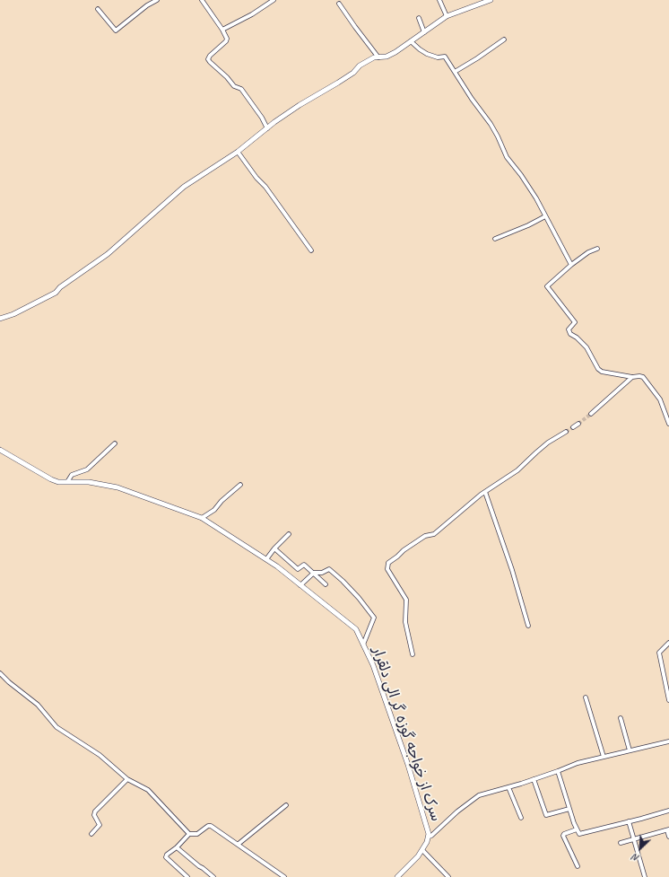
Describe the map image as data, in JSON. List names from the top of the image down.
{
  "streets": {
    "street": ["سرک از خواجه گوزه گر الی دلقرار"]
  },
  "north": "bottom left"
}
